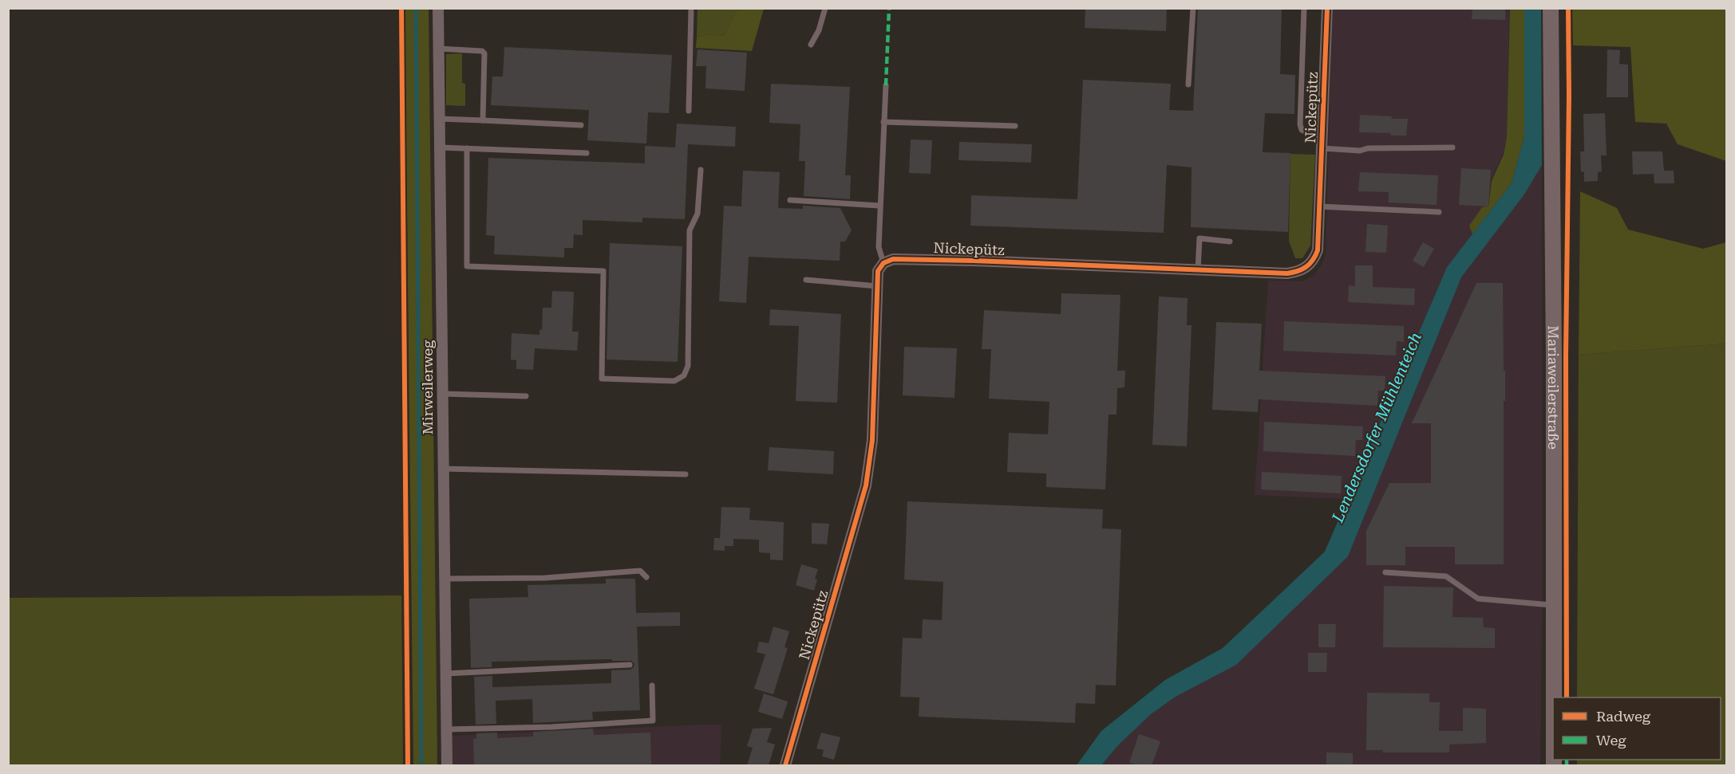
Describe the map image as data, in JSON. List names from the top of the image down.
{
  "streets": {
    "main road": ["Mariaweilerstraße"],
    "street": ["Nickepütz", "Mirweilerweg"]
  },
  "water": ["Lendersdorfer Mühlenteich"],
  "legend": ["Radweg", "Weg"]
}
